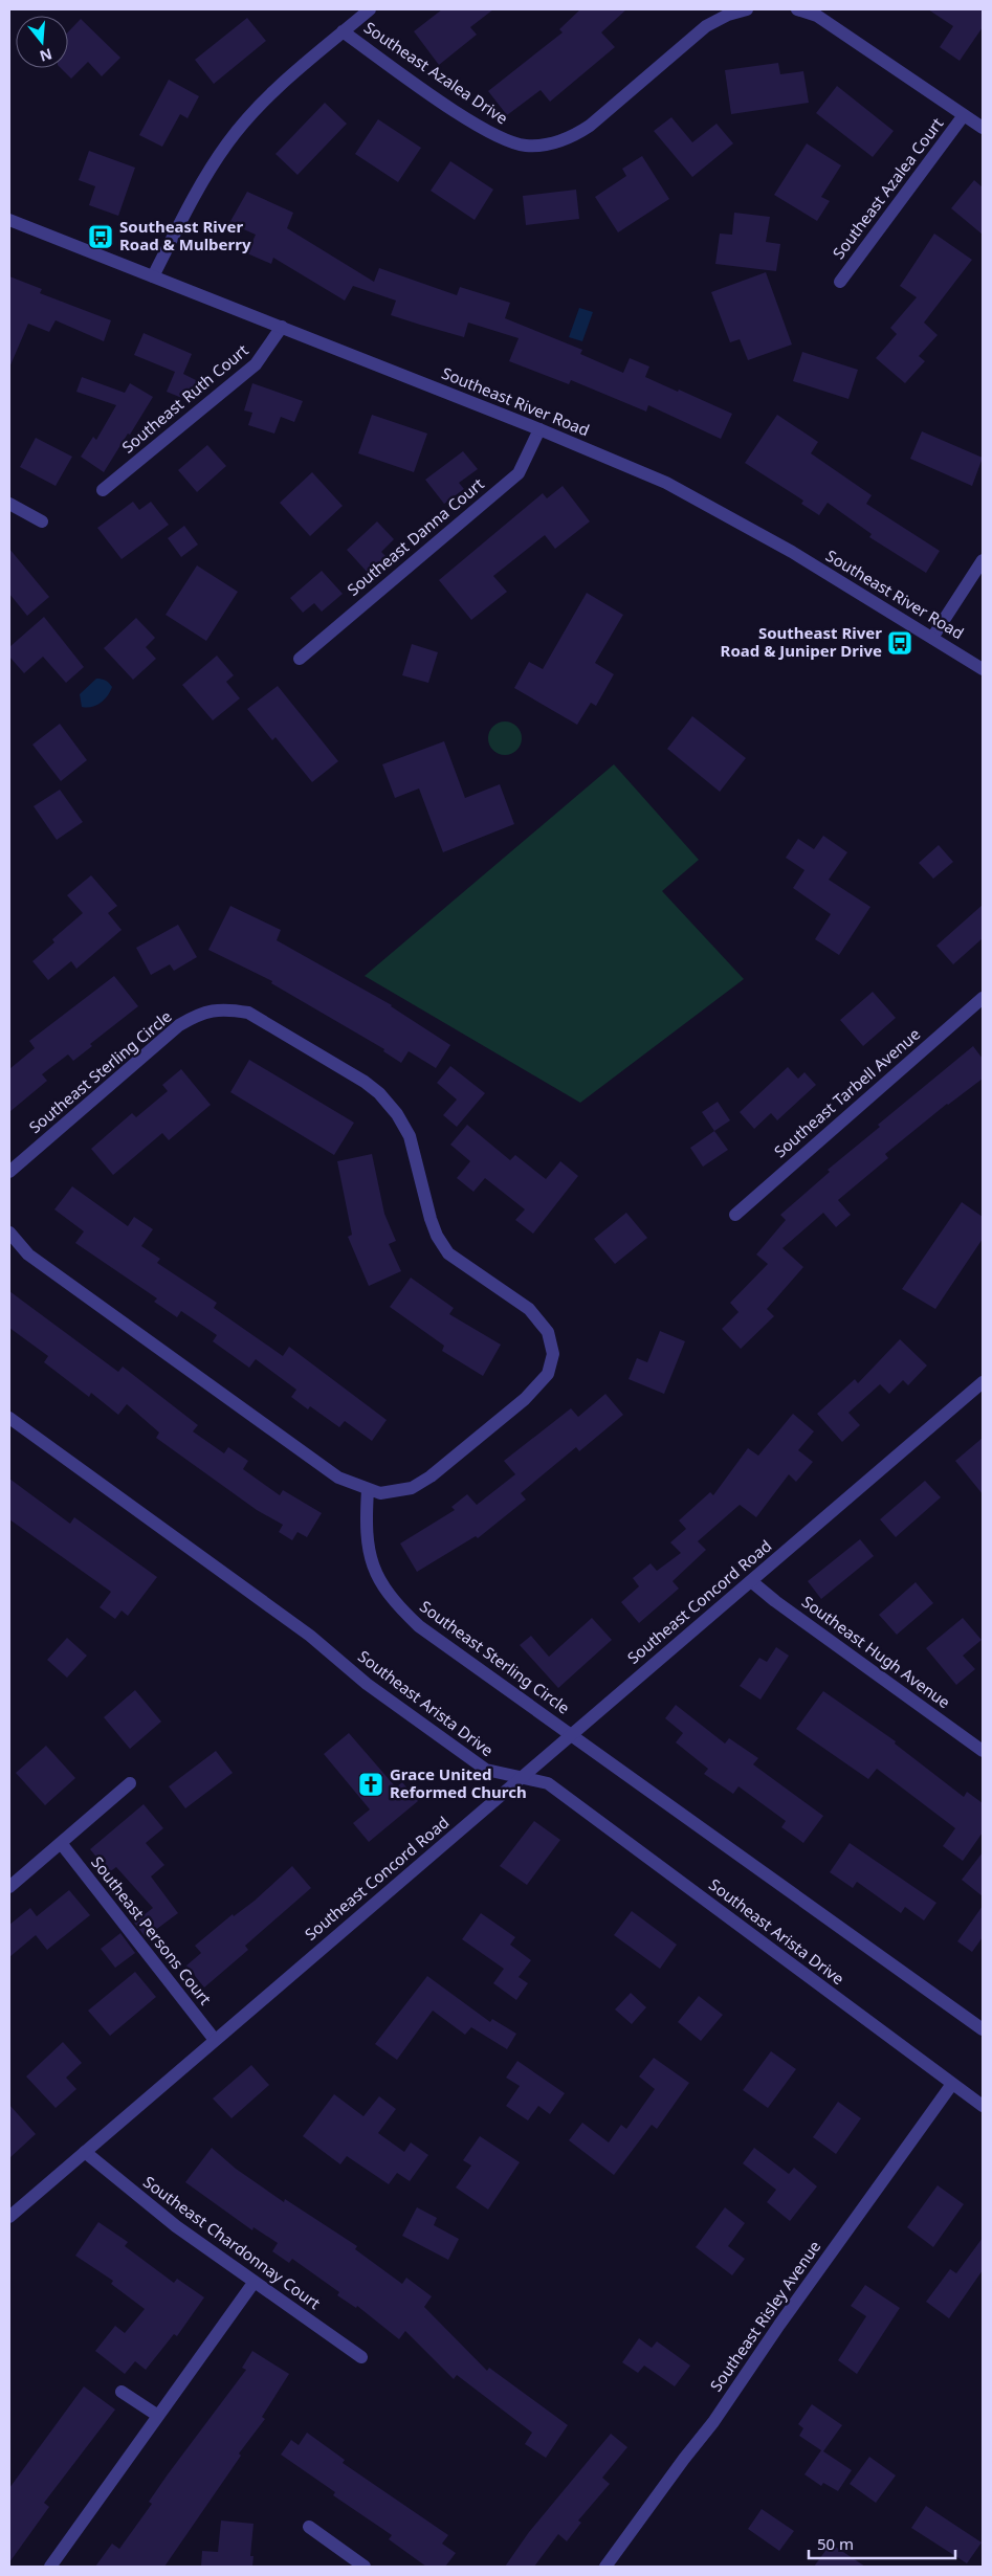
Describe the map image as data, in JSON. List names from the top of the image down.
{
  "streets": {
    "street": [
      "Southeast Azalea Drive",
      "Southeast Azalea Court",
      "Southeast Ruth Court",
      "Southeast River Road",
      "Southeast Danna Court",
      "Southeast Sterling Circle",
      "Southeast Tarbell Avenue",
      "Southeast Concord Road",
      "Southeast Hugh Avenue",
      "Southeast Arista Drive",
      "Southeast Persons Court",
      "Southeast Chardonnay Court",
      "Southeast Risley Avenue"
    ]
  },
  "crossings": [
    ["Southeast Ruth Court", "Southeast River Road"],
    ["Southeast River Road", "Southeast Danna Court"],
    ["Southeast Sterling Circle", "Southeast Concord Road"],
    ["Southeast Concord Road", "Southeast Hugh Avenue"],
    ["Southeast Concord Road", "Southeast Arista Drive"],
    ["Southeast Concord Road", "Southeast Persons Court"],
    ["Southeast Concord Road", "Southeast Chardonnay Court"],
    ["Southeast Arista Drive", "Southeast Risley Avenue"]
  ],
  "places": {
    "bus stop": ["Southeast River Road & Mulberry", "Southeast River Road & Juniper Drive"],
    "church": ["Grace United Reformed Church"]
  },
  "scale_bar": "50 m",
  "north": "bottom"
}
